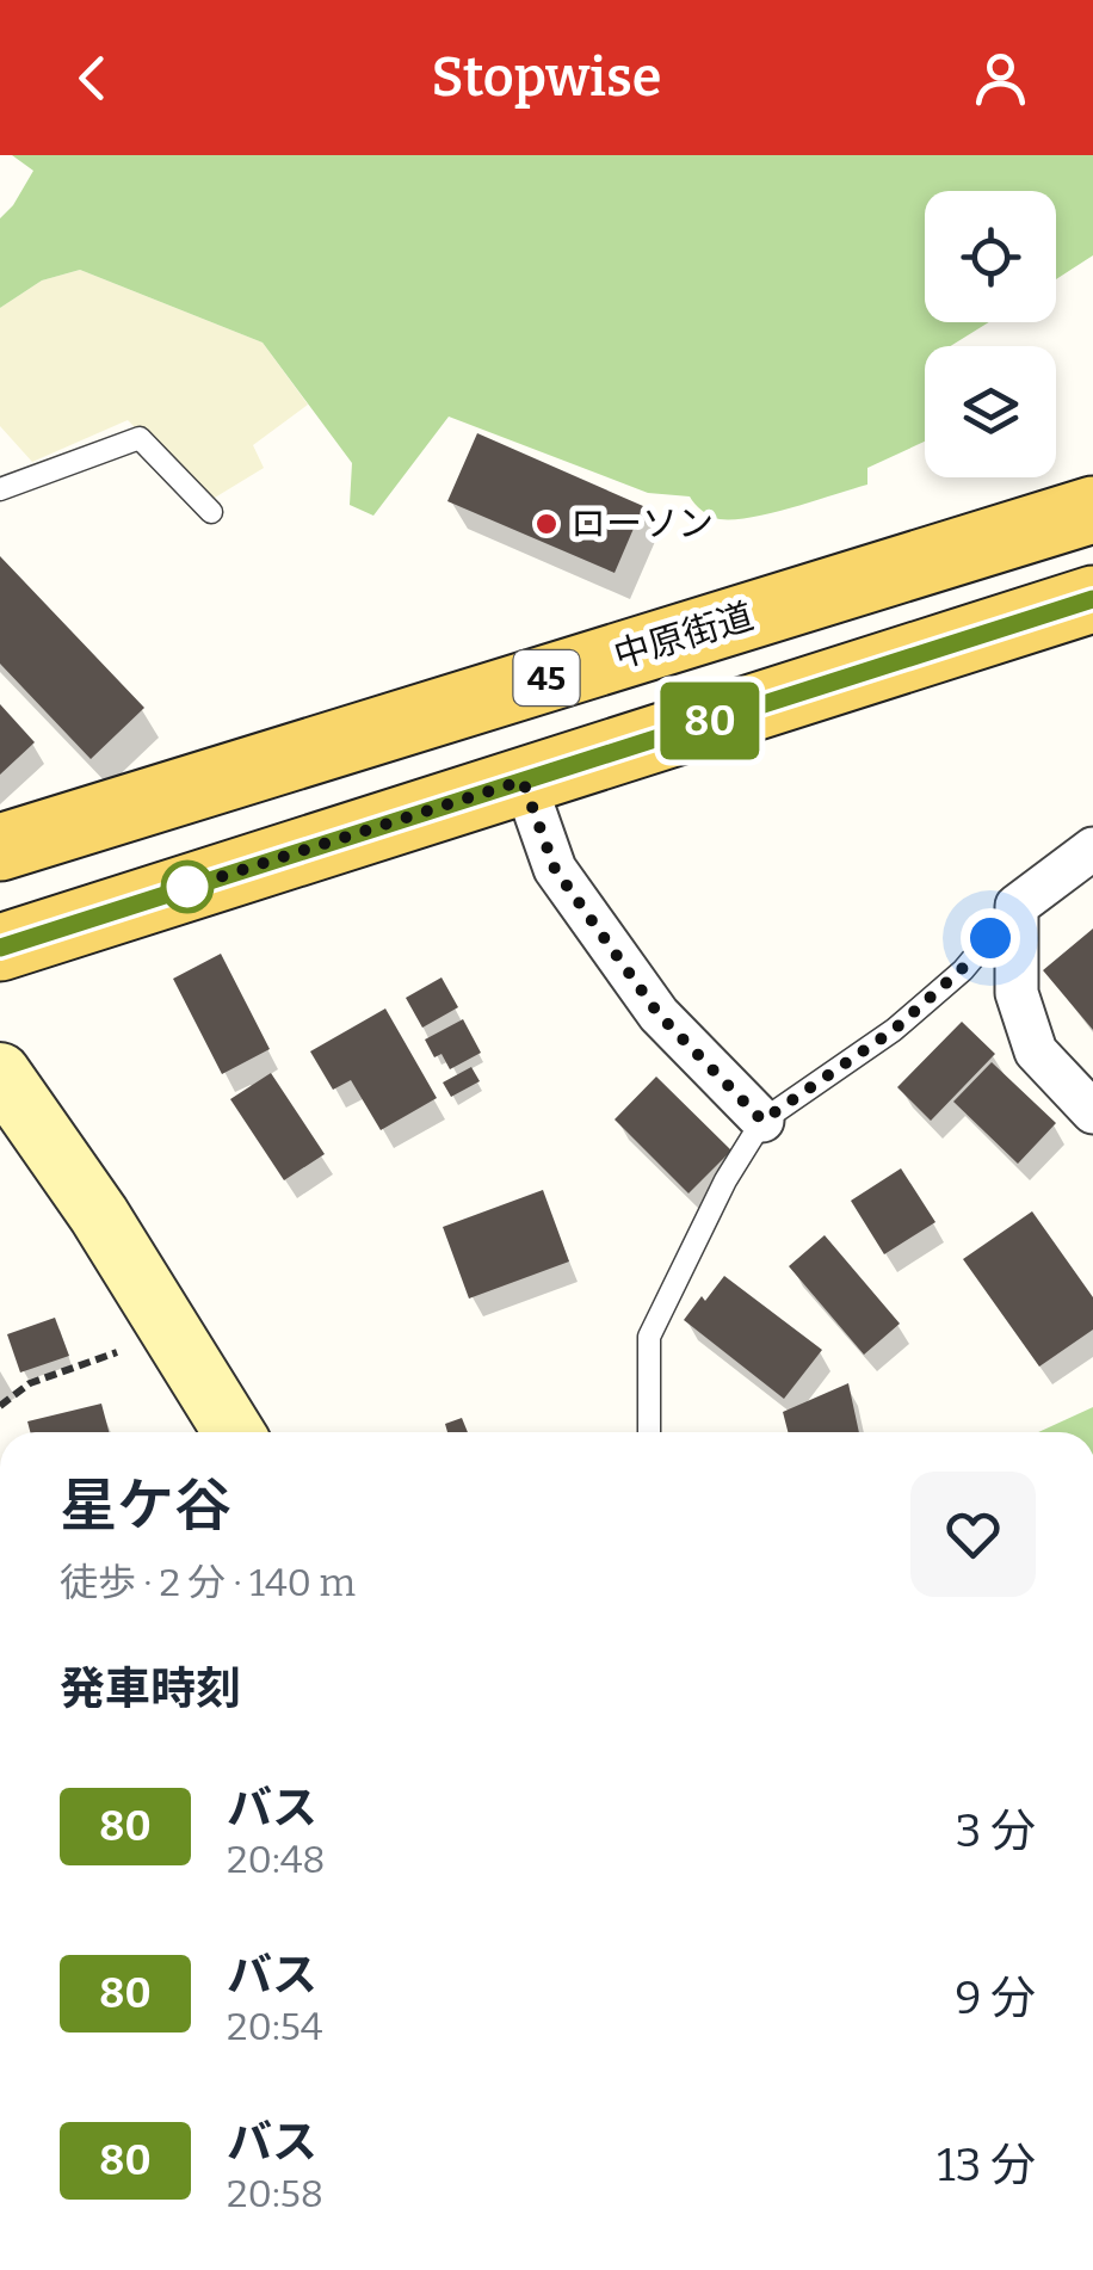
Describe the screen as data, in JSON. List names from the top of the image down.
{
  "streets": {
    "main road": ["中原街道", "45"]
  },
  "places": ["ローソン"],
  "lines": ["bus line 80"],
  "page": {
    "header": "Stopwise",
    "on_map": "80",
    "heading": [
      ["星ケ谷", "徒歩 · 2 分 · 140 m"],
      "発車時刻"
    ],
    "list": [
      {
        "mark": "80",
        "name": "バス",
        "note": "20:48",
        "value": "3 分"
      },
      {
        "mark": "80",
        "name": "バス",
        "note": "20:54",
        "value": "9 分"
      },
      {
        "mark": "80",
        "name": "バス",
        "note": "20:58",
        "value": "13 分"
      }
    ]
  }
}
